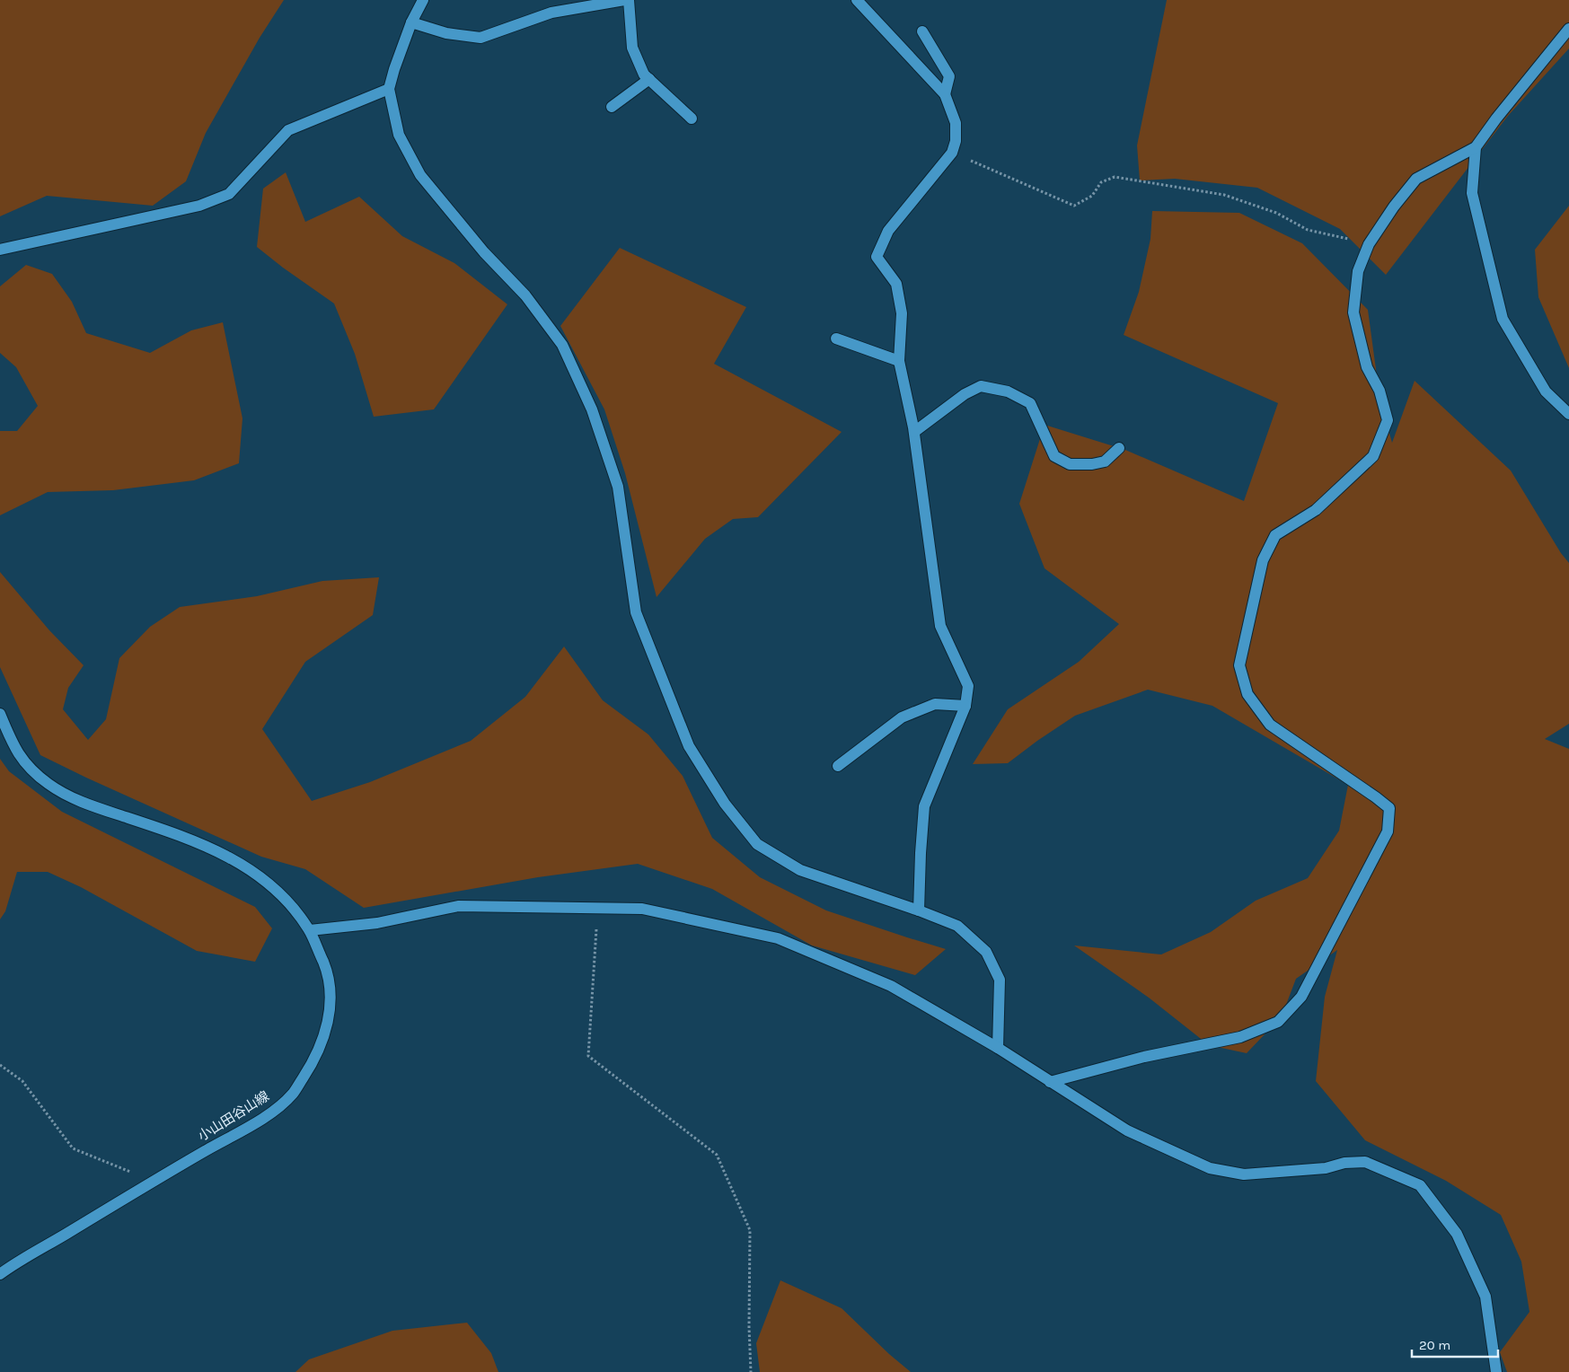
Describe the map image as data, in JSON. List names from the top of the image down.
{
  "streets": {
    "street": ["小山田谷山線"]
  },
  "scale_bar": "20 m"
}
